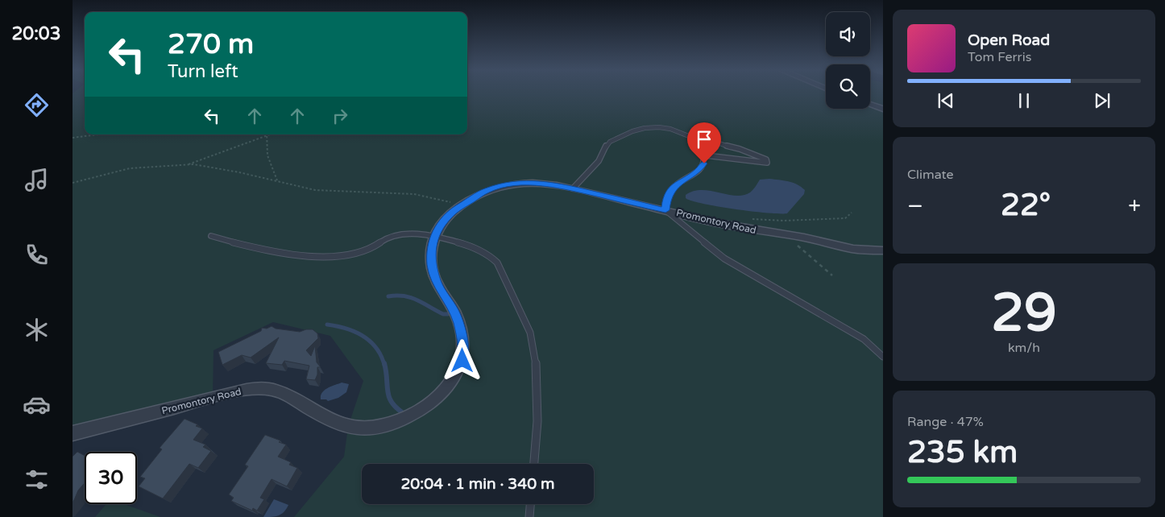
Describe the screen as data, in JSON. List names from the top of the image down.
{
  "streets": {
    "street": ["Promontory Road"]
  },
  "page": {
    "tabs": "20:03",
    "turn": ["270 m", "Turn left"],
    "song": ["Open Road", "Tom Ferris"],
    "tile": [
      "Climate",
      ["29", "km/h"],
      ["Range · 47%", "235 km"]
    ],
    "heat": ["−", "22°", "+"],
    "limit": "30",
    "trip": "20:04 · 1 min · 340 m"
  }
}
